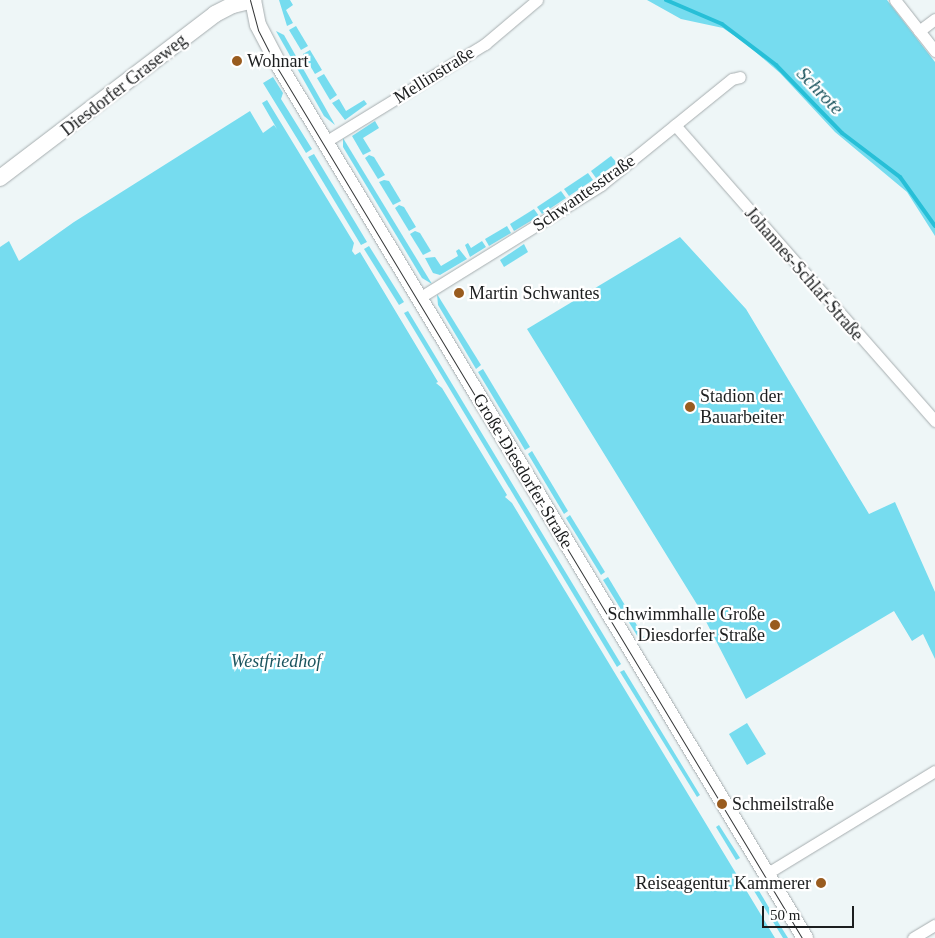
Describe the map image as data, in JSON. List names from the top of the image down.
{
  "streets": {
    "main road": ["Diesdorfer Graseweg", "Große Diesdorfer Straße"],
    "street": ["Mellinstraße", "Schwantesstraße", "Johannes-Schlaf-Straße"]
  },
  "crossings": [
    ["Mellinstraße", "Große Diesdorfer Straße"],
    ["Diesdorfer Graseweg", "Große Diesdorfer Straße"],
    ["Schwantesstraße", "Johannes-Schlaf-Straße"],
    ["Schwantesstraße", "Große Diesdorfer Straße"]
  ],
  "water": ["Schrote"],
  "parks": ["Westfriedhof"],
  "places": [
    "Wohnart",
    "Martin Schwantes",
    "Stadion der Bauarbeiter",
    "Schwimmhalle Große Diesdorfer Straße",
    "Schmeilstraße",
    "Reiseagentur Kammerer"
  ],
  "scale_bar": "50 m"
}
